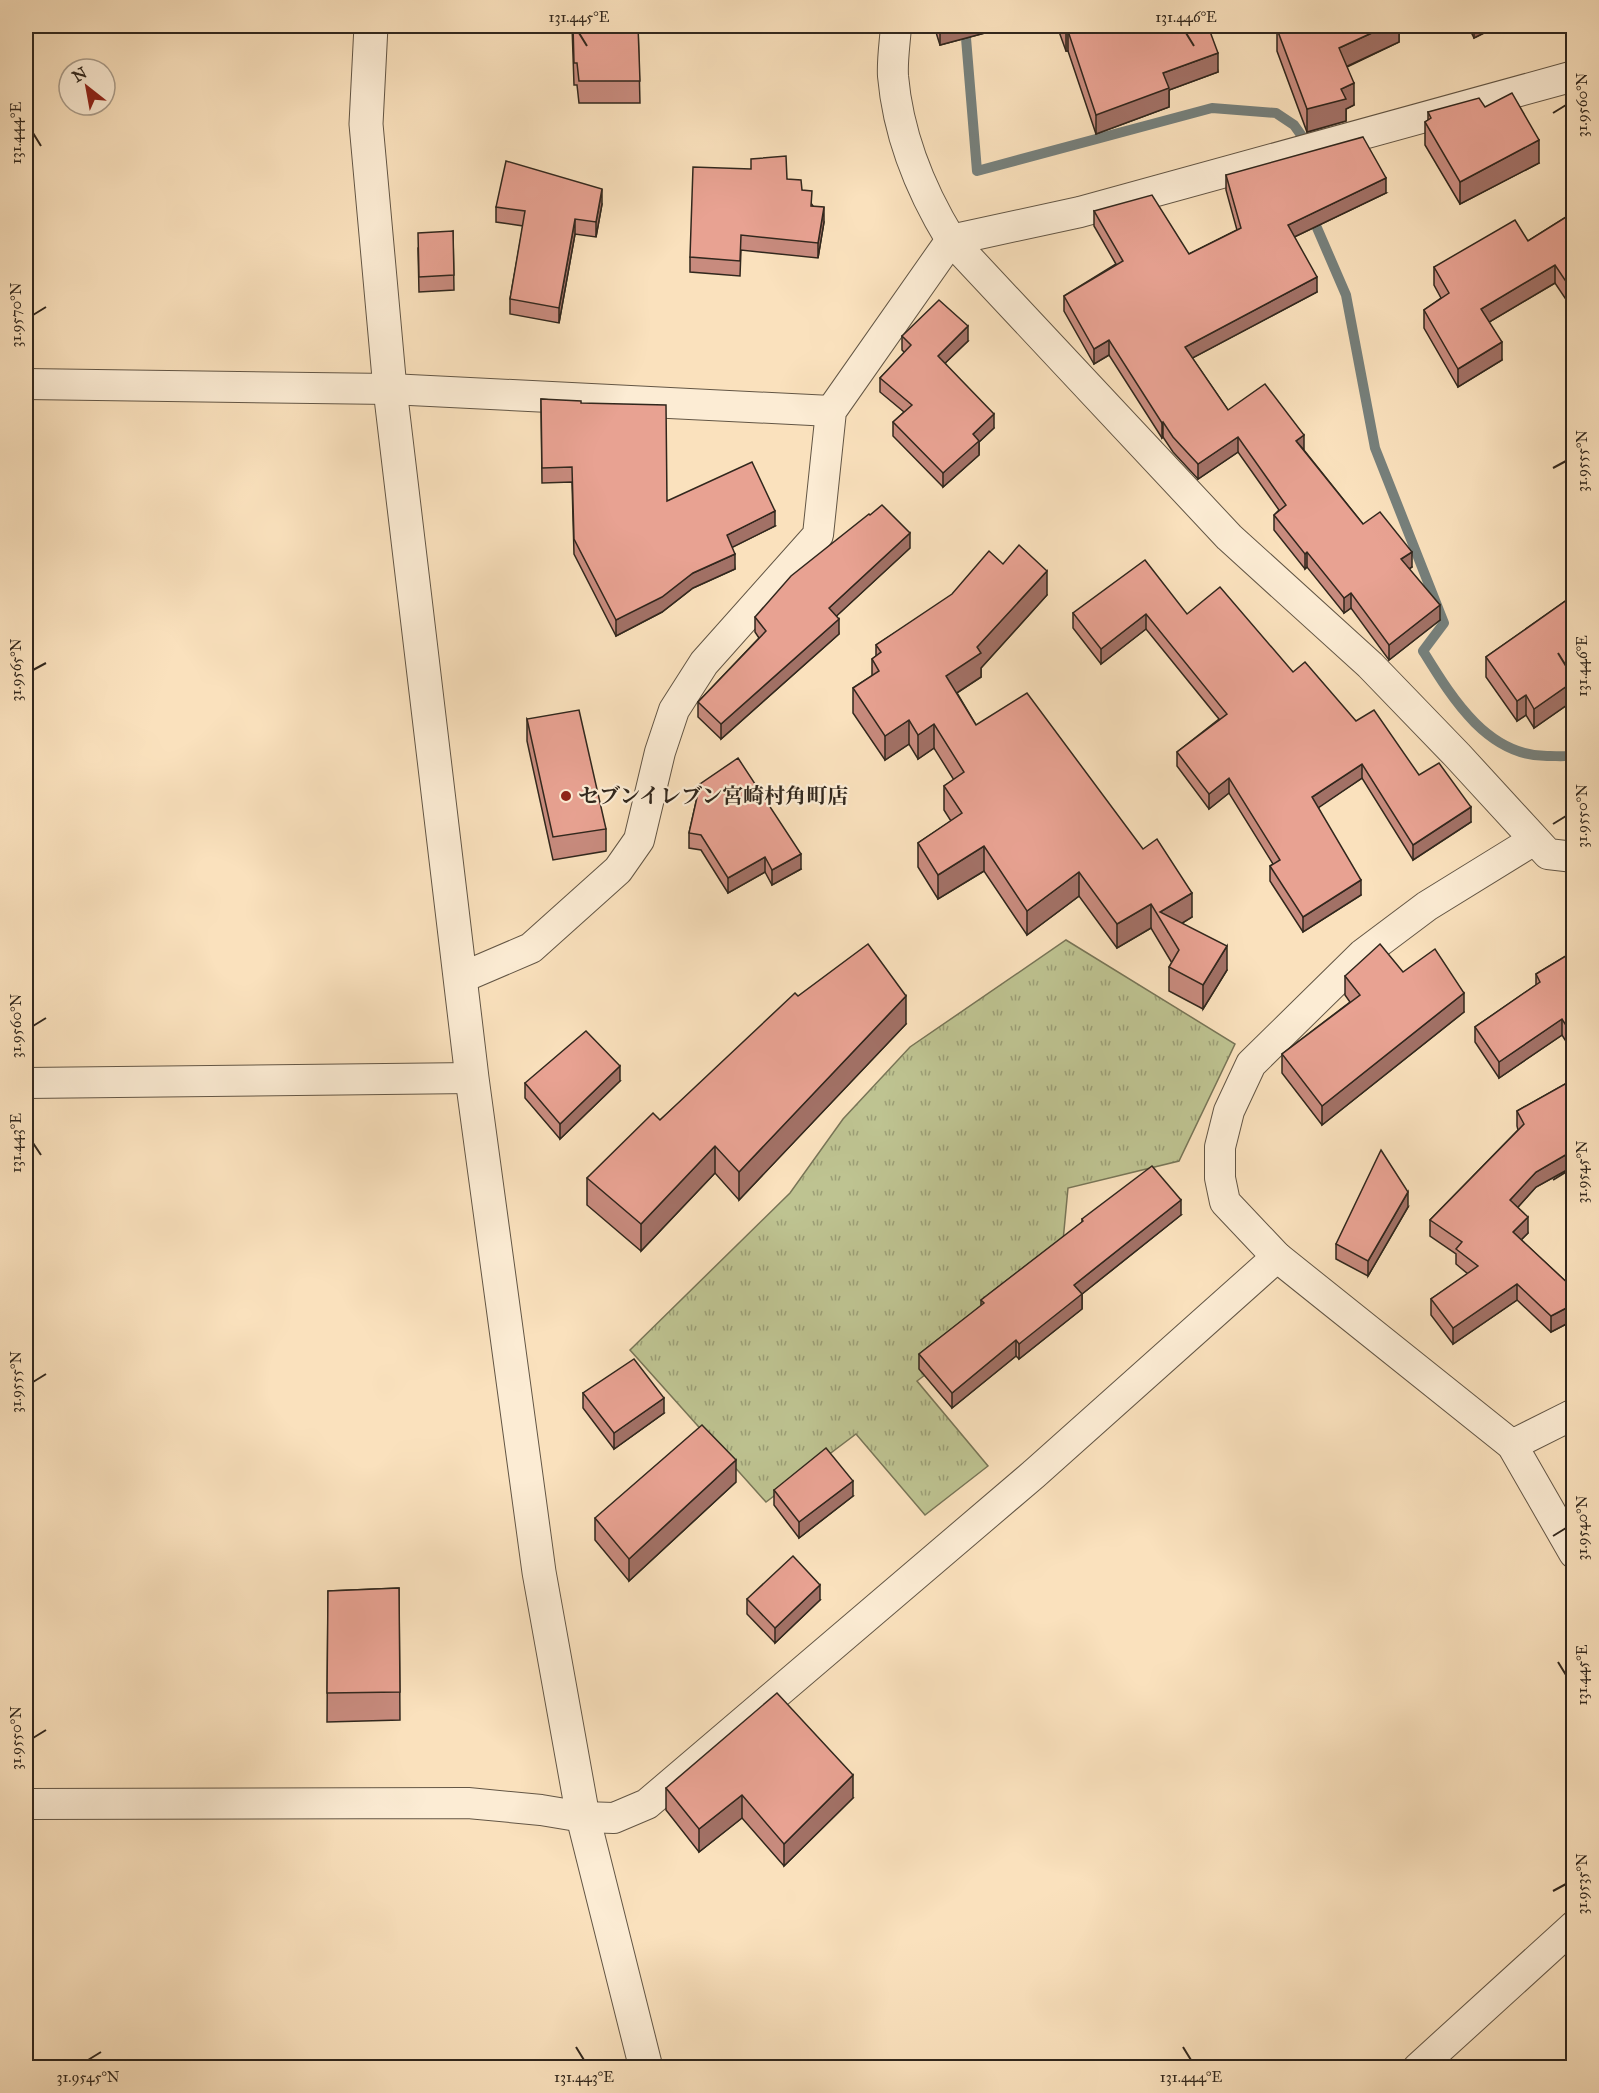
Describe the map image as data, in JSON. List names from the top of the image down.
{
  "places": ["セブンイレブン宮崎村角町店"],
  "north": "top left",
  "coordinates": [
    "131.445°E",
    "131.446°E",
    "31.9560°N",
    "131.444°E",
    "31.9570°N",
    "31.9555°N",
    "31.9565°N",
    "31.9550°N",
    "131.443°E",
    "31.9545°N",
    "31.9540°N",
    "31.9535°N"
  ]
}
